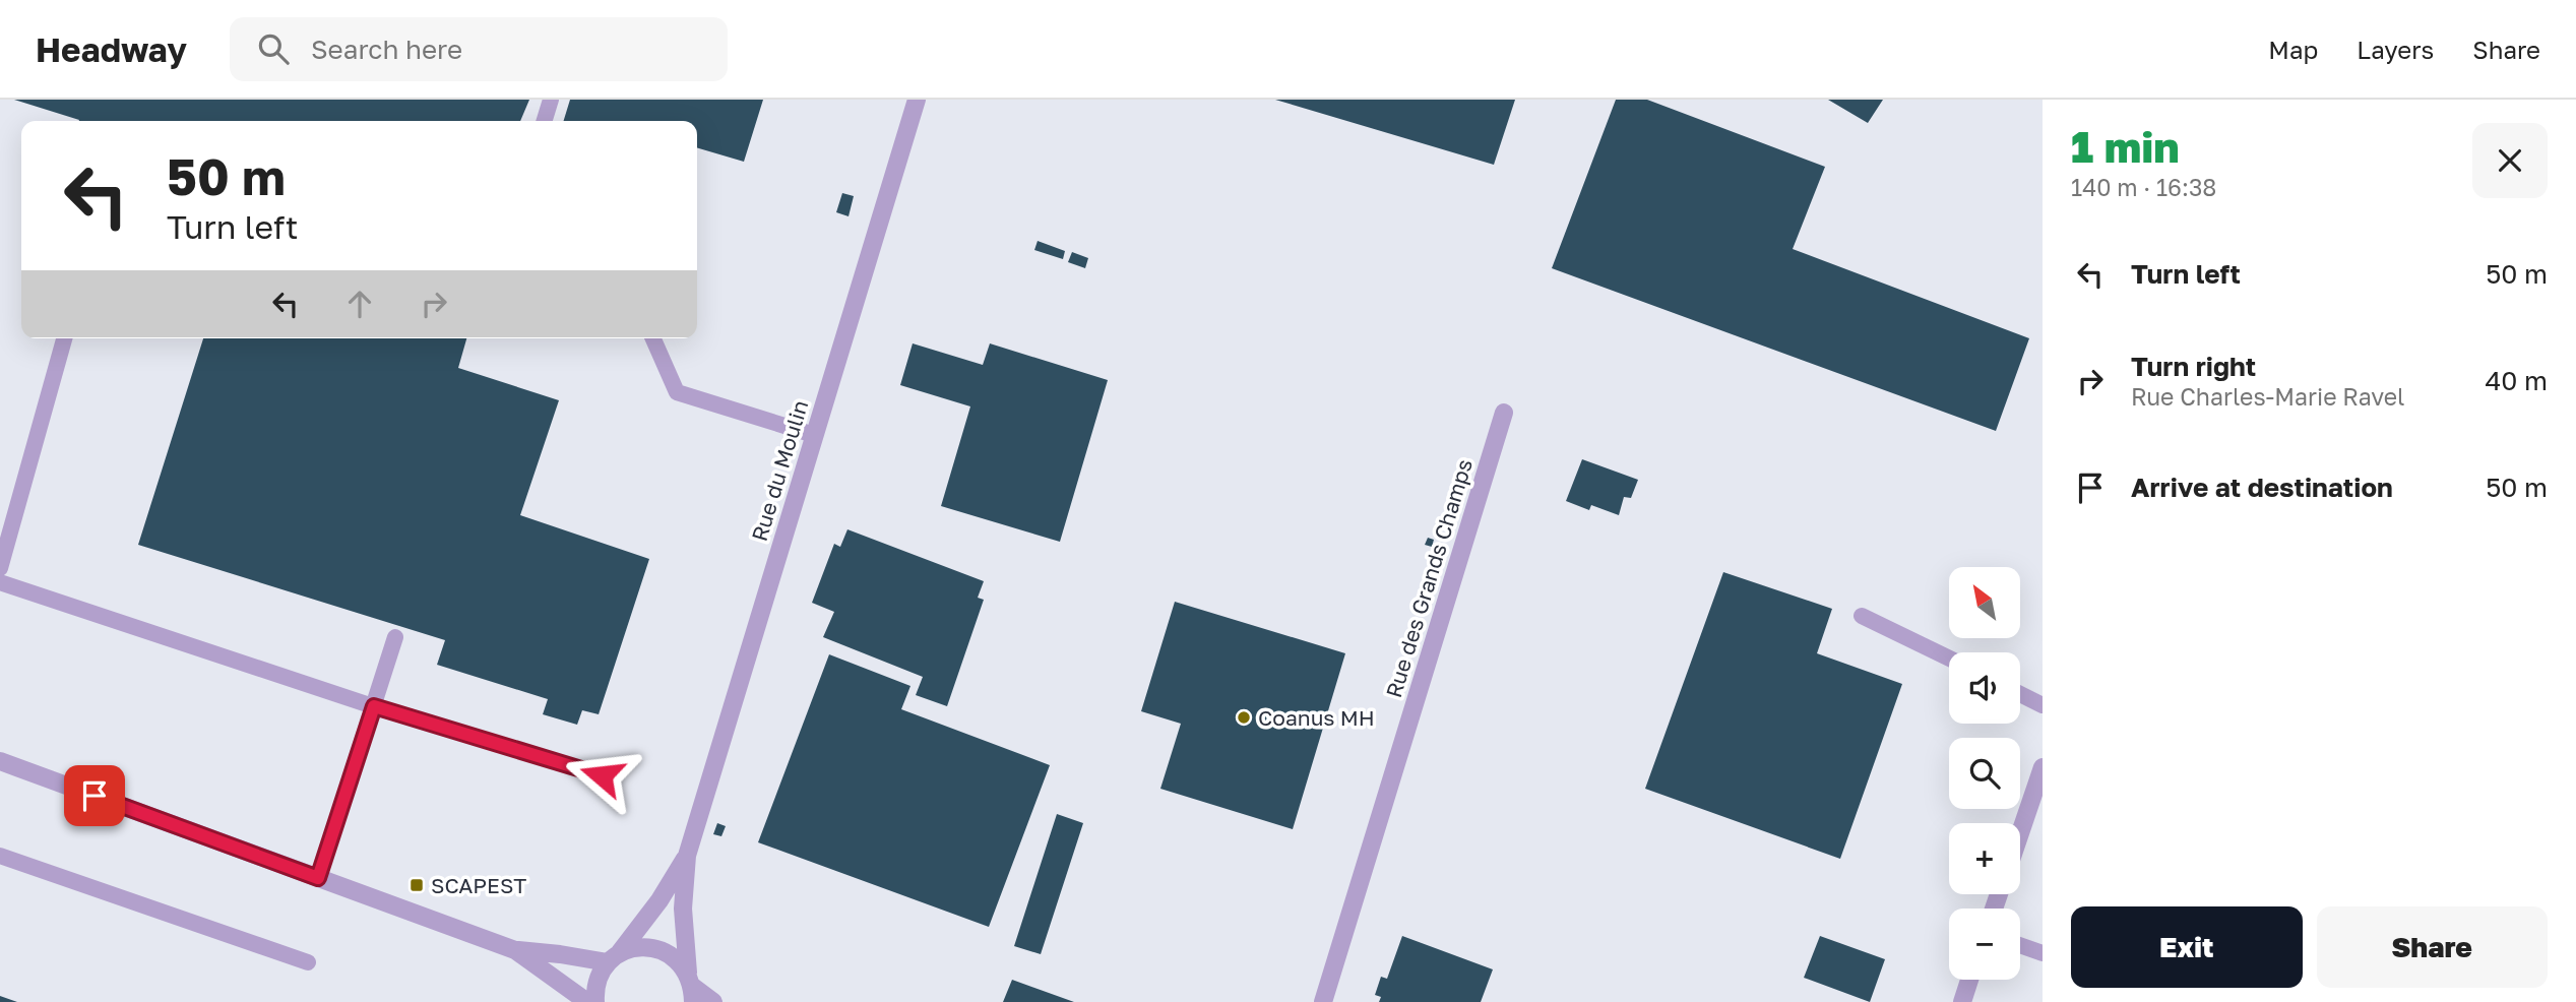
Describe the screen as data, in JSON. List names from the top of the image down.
{
  "streets": {
    "street": ["Rue du Moulin", "Rue des Grands Champs"]
  },
  "places": {
    "other": ["Coanus MH"],
    "transit": ["SCAPEST"]
  },
  "north": "top left",
  "page": {
    "header": "Headway",
    "search": "Search here",
    "nav": ["Map", "Layers", "Share"],
    "heading": ["1 min", "140 m · 16:38"],
    "turn": ["50 m", "Turn left"],
    "list": [
      {
        "name": "Turn left",
        "value": "50 m"
      },
      {
        "name": "Turn right",
        "note": "Rue Charles-Marie Ravel",
        "value": "40 m"
      },
      {
        "name": "Arrive at destination",
        "value": "50 m"
      }
    ],
    "map_buttons": ["+", "−"],
    "buttons": ["Exit", "Share"]
  }
}
